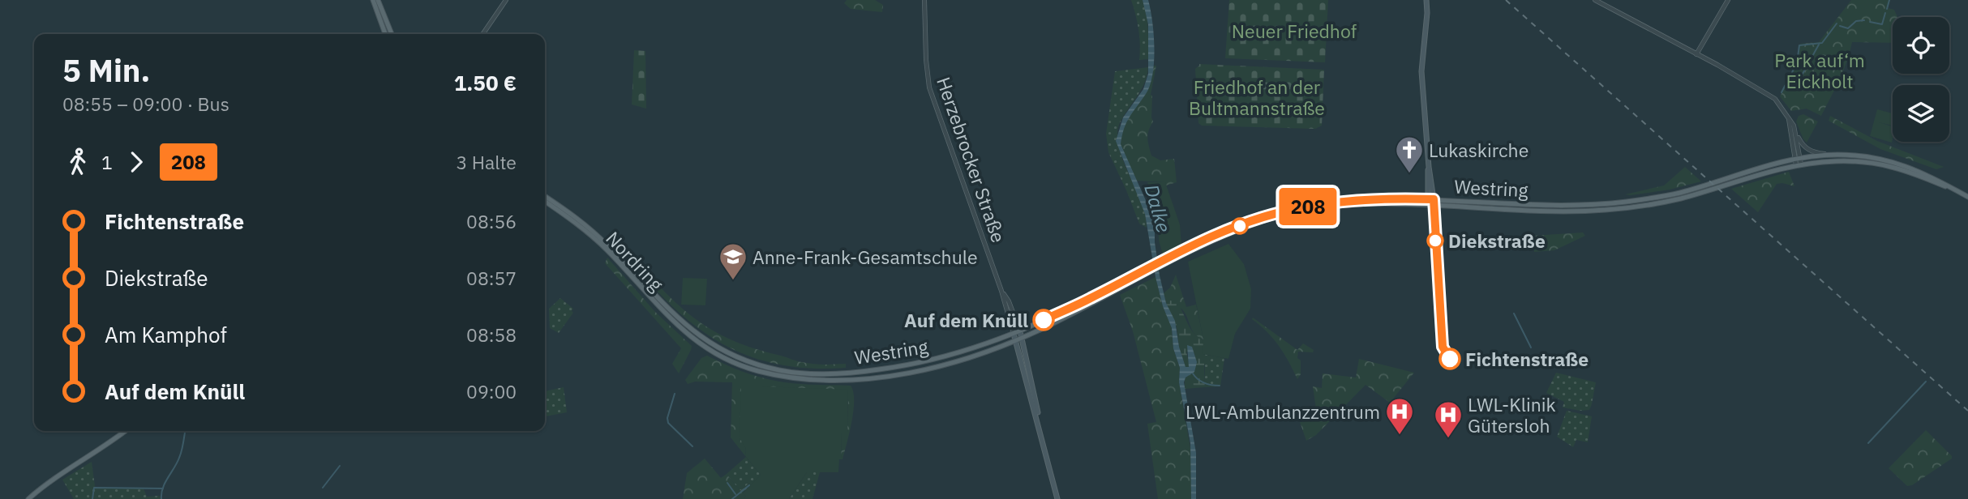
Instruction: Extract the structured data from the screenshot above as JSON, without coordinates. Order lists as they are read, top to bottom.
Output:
{
  "streets": {
    "main road": ["Herzebrocker Straße", "Westring", "Nordring"]
  },
  "crossings": [
    ["Herzebrocker Straße", "Westring"],
    ["Westring", "Nordring"]
  ],
  "water": ["Dalke"],
  "parks": ["Neuer Friedhof", "Park auf‘m Eickholt", "Friedhof an der Bultmannstraße"],
  "places": {
    "church": ["Lukaskirche"],
    "other": ["Diekstraße", "Auf dem Knüll", "Fichtenstraße"],
    "school or university": ["Anne-Frank-Gesamtschule"],
    "hospital": ["LWL-Ambulanzzentrum", "LWL-Klinik Gütersloh"]
  },
  "lines": ["bus line 208"],
  "page": {
    "on_map": "208",
    "heading": ["5 Min.", "08:55 – 09:00 · Bus", "1.50 €"],
    "legs": ["1", "208", "3 Halte"],
    "list": [
      {
        "name": "Fichtenstraße",
        "value": "08:56"
      },
      {
        "name": "Diekstraße",
        "value": "08:57"
      },
      {
        "name": "Am Kamphof",
        "value": "08:58"
      },
      {
        "name": "Auf dem Knüll",
        "value": "09:00"
      }
    ]
  }
}
